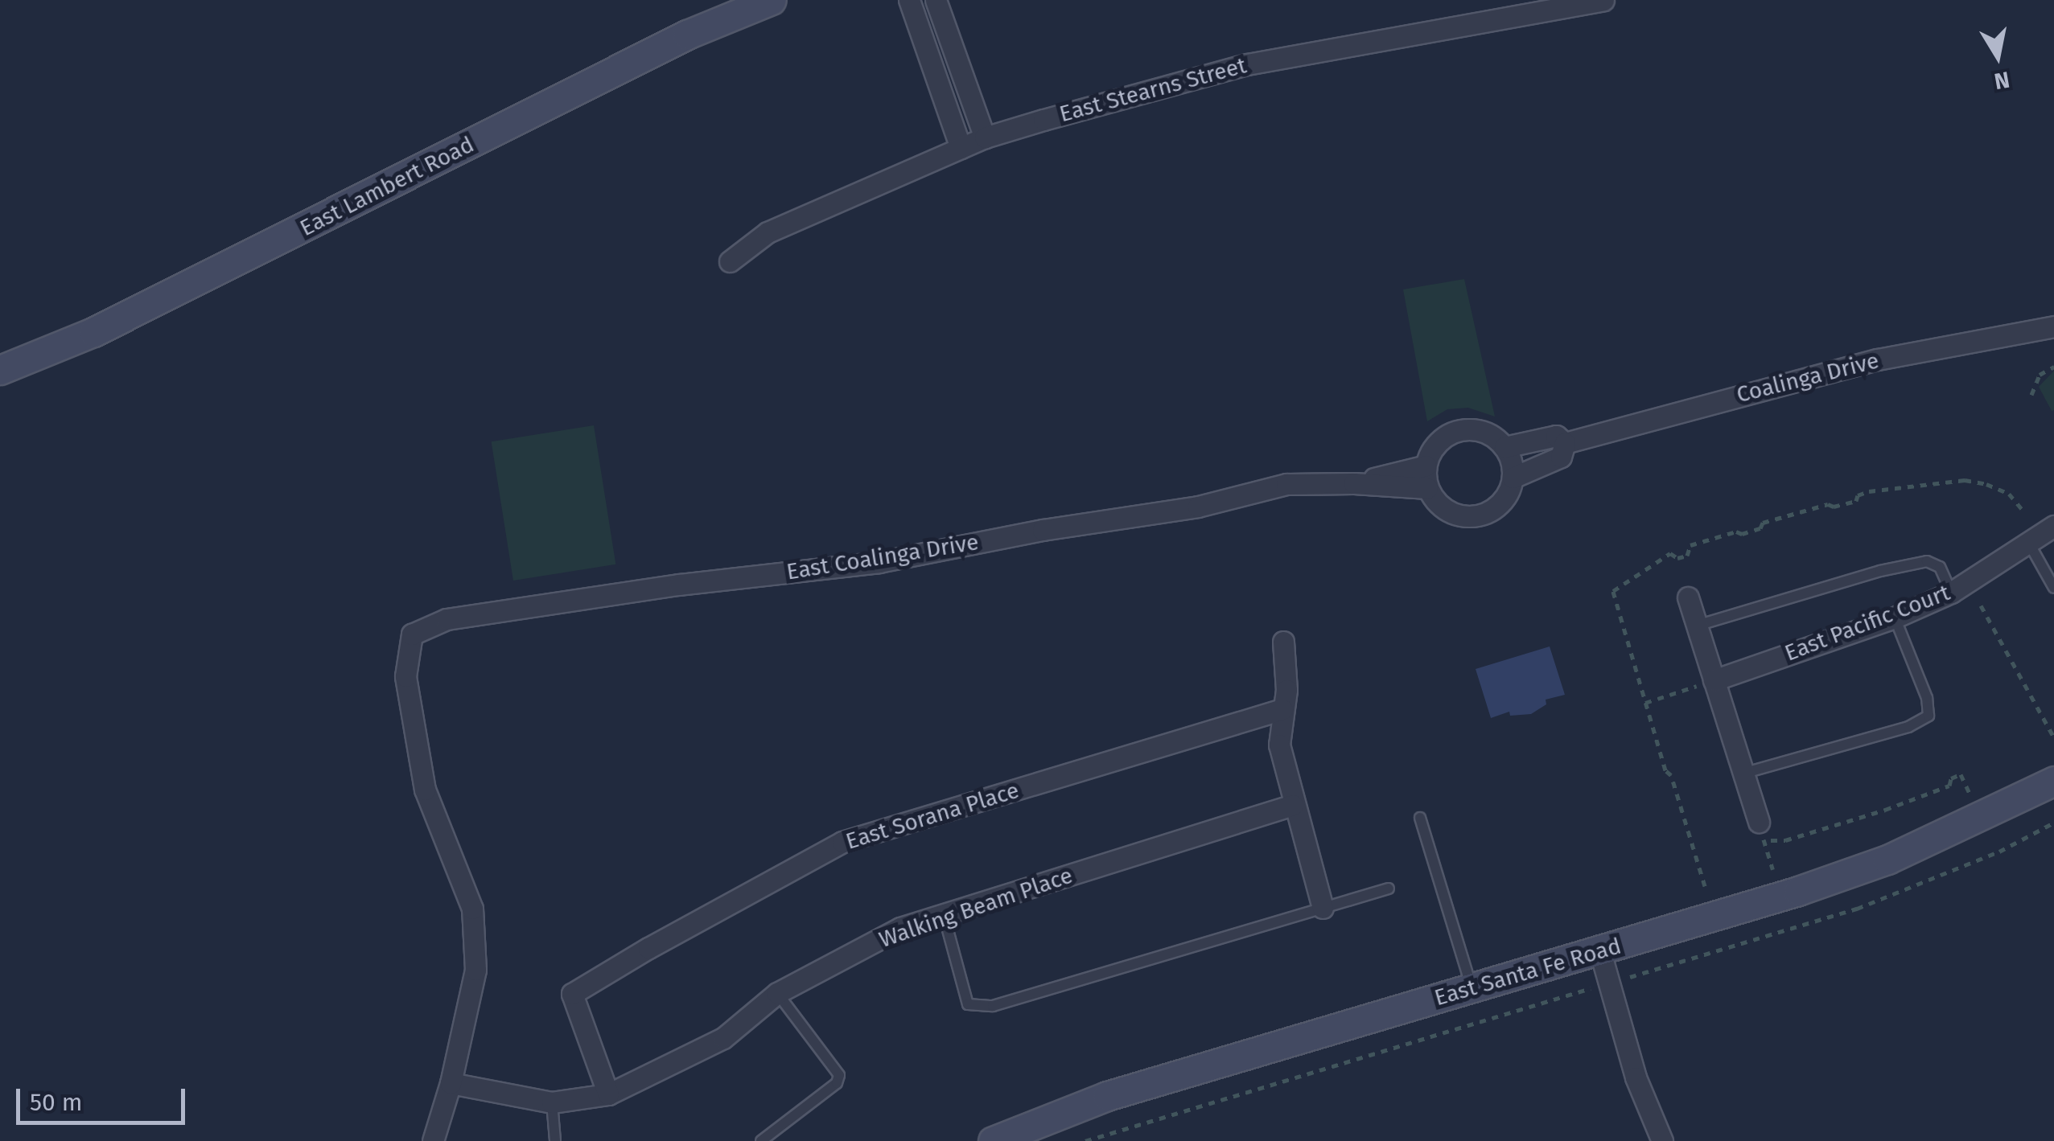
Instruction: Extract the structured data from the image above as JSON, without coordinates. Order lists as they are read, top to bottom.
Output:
{
  "streets": {
    "street": [
      "East Stearns Street",
      "East Lambert Road",
      "Coalinga Drive",
      "East Coalinga Drive",
      "East Pacific Court",
      "East Sorana Place",
      "Walking Beam Place",
      "East Santa Fe Road"
    ]
  },
  "crossings": [
    ["East Coalinga Drive", "Walking Beam Place"],
    ["East Sorana Place", "Walking Beam Place"]
  ],
  "scale_bar": "50 m",
  "north": "bottom"
}
